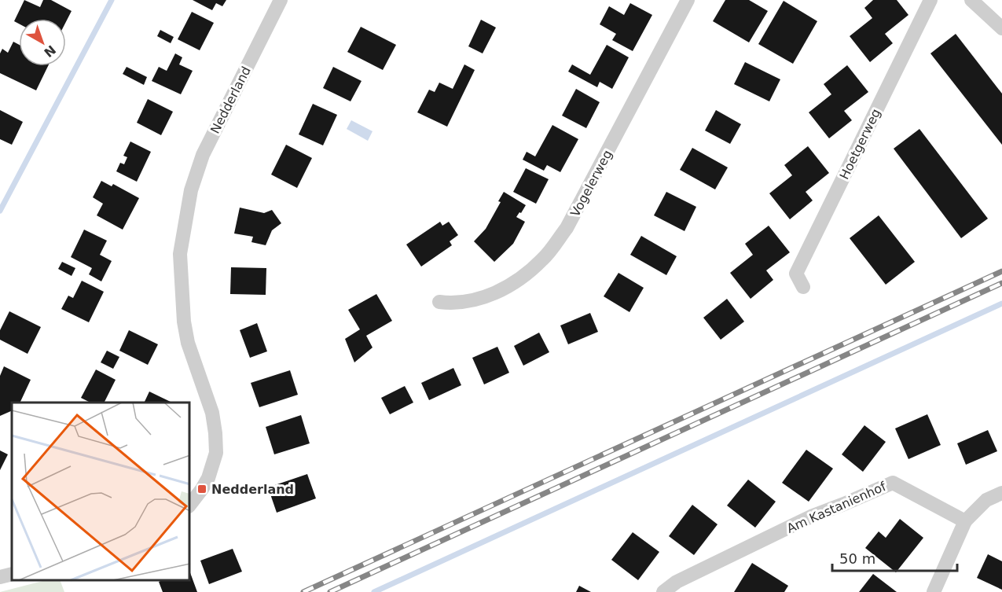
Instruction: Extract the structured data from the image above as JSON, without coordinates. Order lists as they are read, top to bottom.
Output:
{
  "streets": {
    "street": [
      "Nedderland",
      "Hoetgerweg",
      "Vogelerweg",
      "Am Kastanienhof"
    ]
  },
  "places": {
    "transit": ["Nedderland"]
  },
  "scale_bar": "50 m",
  "north": "bottom right"
}
